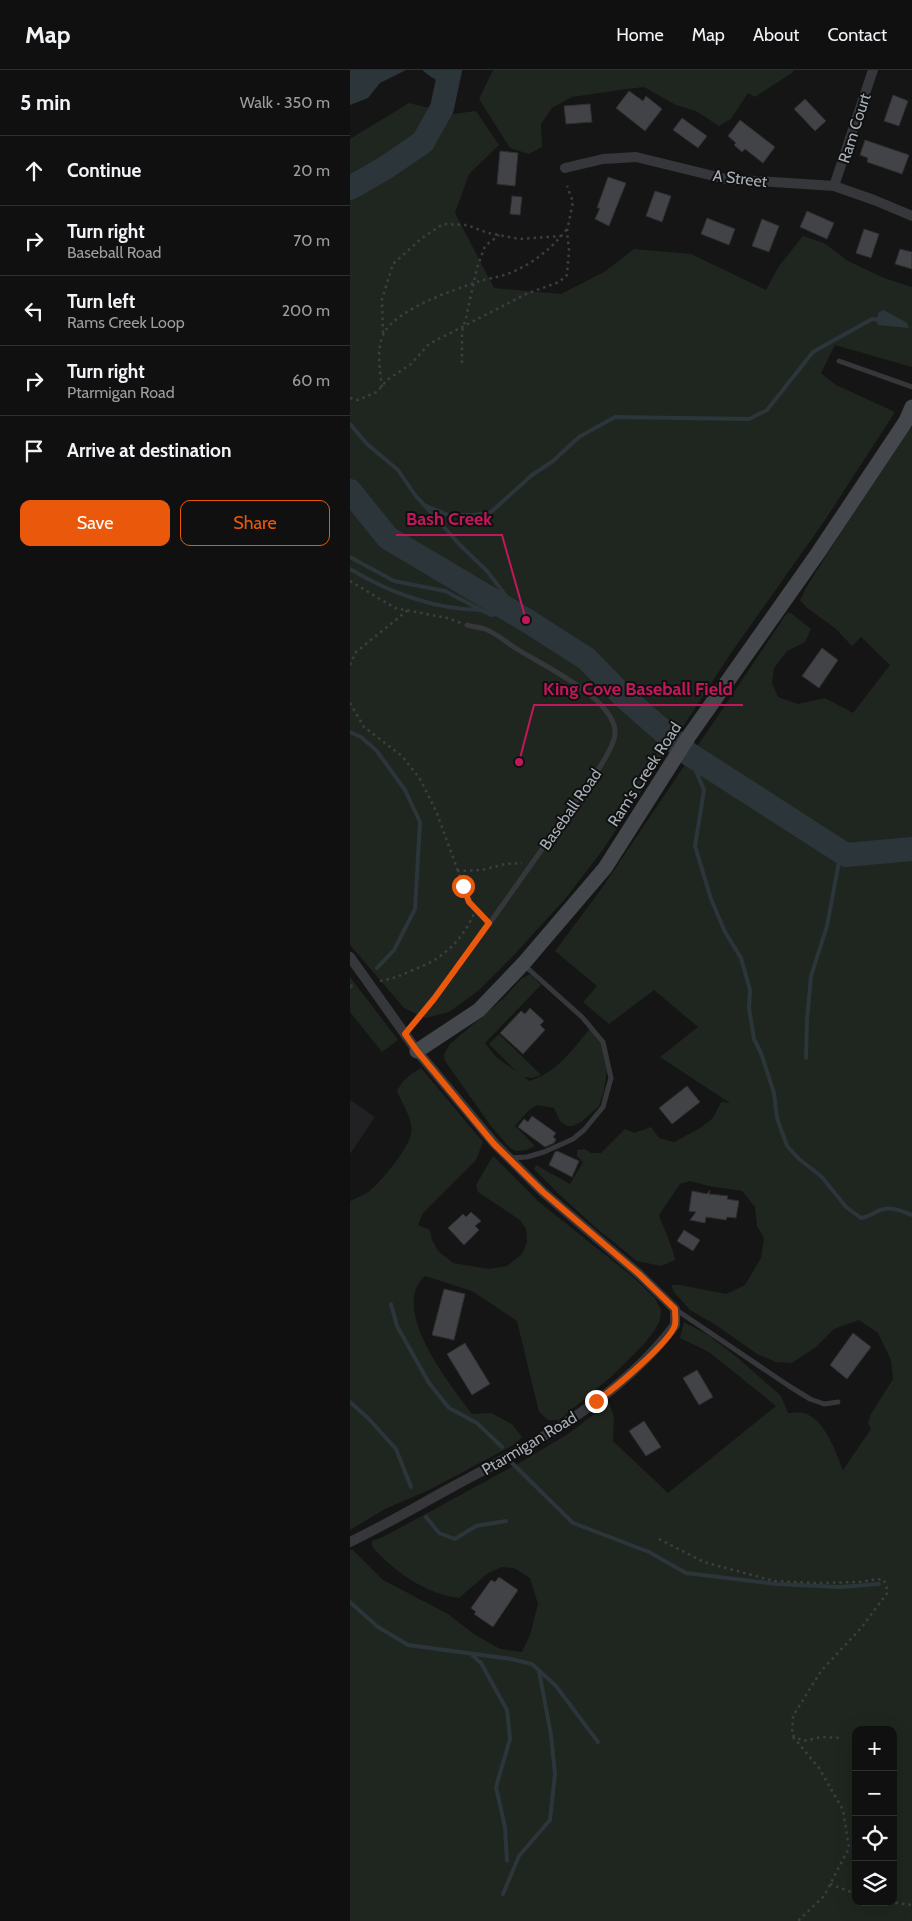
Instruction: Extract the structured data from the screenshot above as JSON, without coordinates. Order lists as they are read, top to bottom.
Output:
{
  "streets": {
    "street": [
      "Ram Court",
      "A Street",
      "Ram's Creek Road",
      "Ptarmigan Road"
    ],
    "lane": ["Baseball Road"]
  },
  "crossings": [
    ["Ram Court", "A Street"]
  ],
  "places": ["Bash Creek", "King Cove Baseball Field"],
  "page": {
    "header": "Map",
    "nav": [
      "Home",
      "Map",
      "About",
      "Contact"
    ],
    "heading": ["5 min", "Walk · 350 m"],
    "list": [
      ["Continue", "20 m"],
      ["Turn right", "Baseball Road", "70 m"],
      ["Turn left", "Rams Creek Loop", "200 m"],
      ["Turn right", "Ptarmigan Road", "60 m"],
      "Arrive at destination"
    ],
    "buttons": ["Save", "Share"],
    "map_buttons": ["+", "−"]
  }
}
